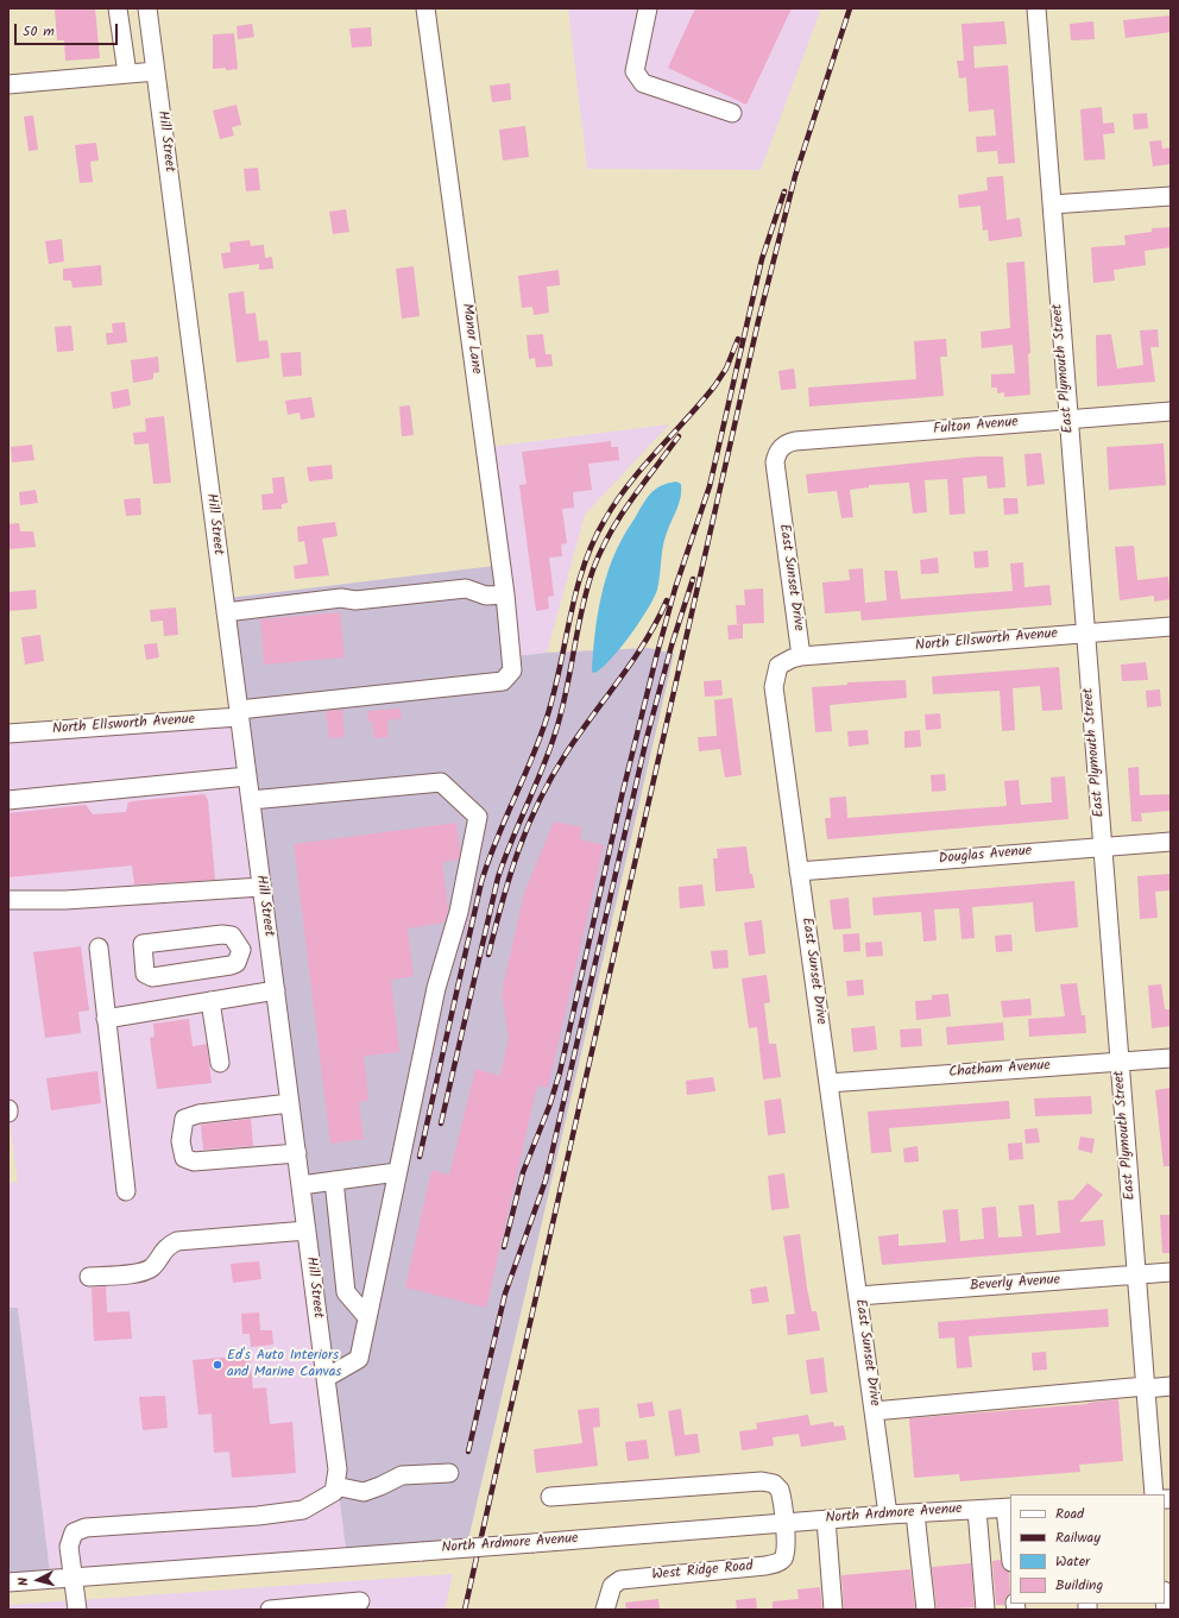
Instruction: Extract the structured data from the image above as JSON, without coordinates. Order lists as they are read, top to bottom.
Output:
{
  "streets": {
    "street": [
      "Hill Street",
      "Manor Lane",
      "East Plymouth Street",
      "Fulton Avenue",
      "East Sunset Drive",
      "North Ellsworth Avenue",
      "Douglas Avenue",
      "Chatham Avenue",
      "Beverly Avenue",
      "North Ardmore Avenue",
      "West Ridge Road"
    ]
  },
  "crossings": [
    ["Hill Street", "North Ellsworth Avenue"],
    ["Manor Lane", "North Ellsworth Avenue"],
    ["East Plymouth Street", "Fulton Avenue"],
    ["East Plymouth Street", "North Ellsworth Avenue"],
    ["East Plymouth Street", "Douglas Avenue"],
    ["East Plymouth Street", "Chatham Avenue"],
    ["East Plymouth Street", "Beverly Avenue"],
    ["Fulton Avenue", "East Sunset Drive"],
    ["East Sunset Drive", "North Ellsworth Avenue"],
    ["East Sunset Drive", "Douglas Avenue"],
    ["East Sunset Drive", "Chatham Avenue"],
    ["East Sunset Drive", "Beverly Avenue"],
    ["East Sunset Drive", "North Ardmore Avenue"],
    ["North Ardmore Avenue", "West Ridge Road"]
  ],
  "places": ["Ed's Auto Interiors and Marine Canvas"],
  "legend": [
    "Road",
    "Railway",
    "Water",
    "Building"
  ],
  "scale_bar": "50 m",
  "north": "left"
}
